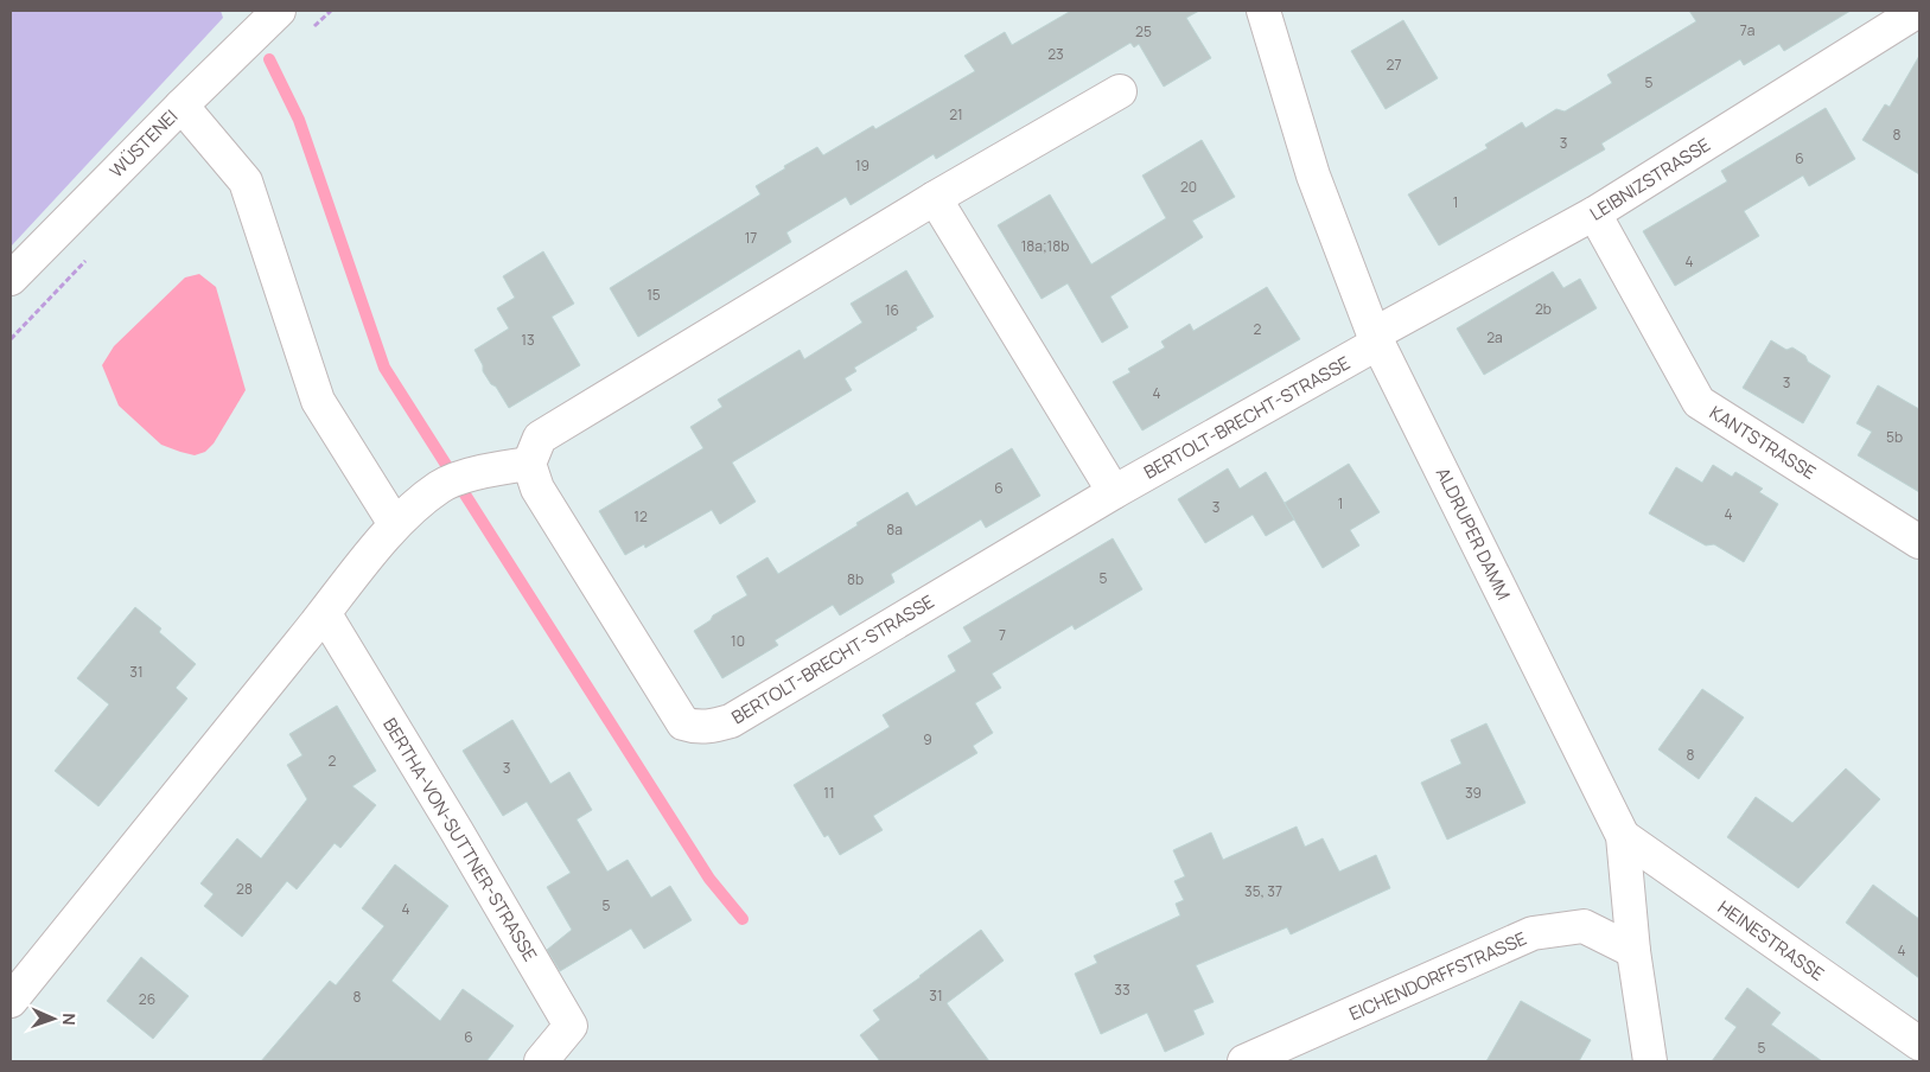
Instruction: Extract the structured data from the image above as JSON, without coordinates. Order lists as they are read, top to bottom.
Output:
{
  "streets": {
    "street": [
      "WÜSTENEI",
      "LEIBNIZSTRASSE",
      "BERTOLT-BRECHT-STRASSE",
      "KANTSTRASSE",
      "ALDRUPER DAMM",
      "BERTHA-VON-SUTTNER-STRASSE",
      "HEINESTRASSE",
      "EICHENDORFFSTRASSE"
    ]
  },
  "crossings": [
    ["LEIBNIZSTRASSE", "BERTOLT-BRECHT-STRASSE"],
    ["LEIBNIZSTRASSE", "KANTSTRASSE"],
    ["LEIBNIZSTRASSE", "ALDRUPER DAMM"],
    ["BERTOLT-BRECHT-STRASSE", "ALDRUPER DAMM"],
    ["ALDRUPER DAMM", "HEINESTRASSE"],
    ["ALDRUPER DAMM", "EICHENDORFFSTRASSE"]
  ],
  "house_numbers": [
    "7a",
    "25",
    "23",
    "27",
    "5",
    "21",
    "8",
    "3",
    "6",
    "19",
    "20",
    "1",
    "17",
    "18a;18b",
    "4",
    "15",
    "2b",
    "16",
    "2",
    "2a",
    "13",
    "3",
    "4",
    "5b",
    "6",
    "1",
    "3",
    "4",
    "12",
    "8a",
    "5",
    "8b",
    "7",
    "10",
    "31",
    "9",
    "8",
    "2",
    "3",
    "11",
    "39",
    "28",
    "35, 37",
    "5",
    "4",
    "4",
    "33",
    "31",
    "8",
    "26",
    "6",
    "5"
  ],
  "north": "right"
}
